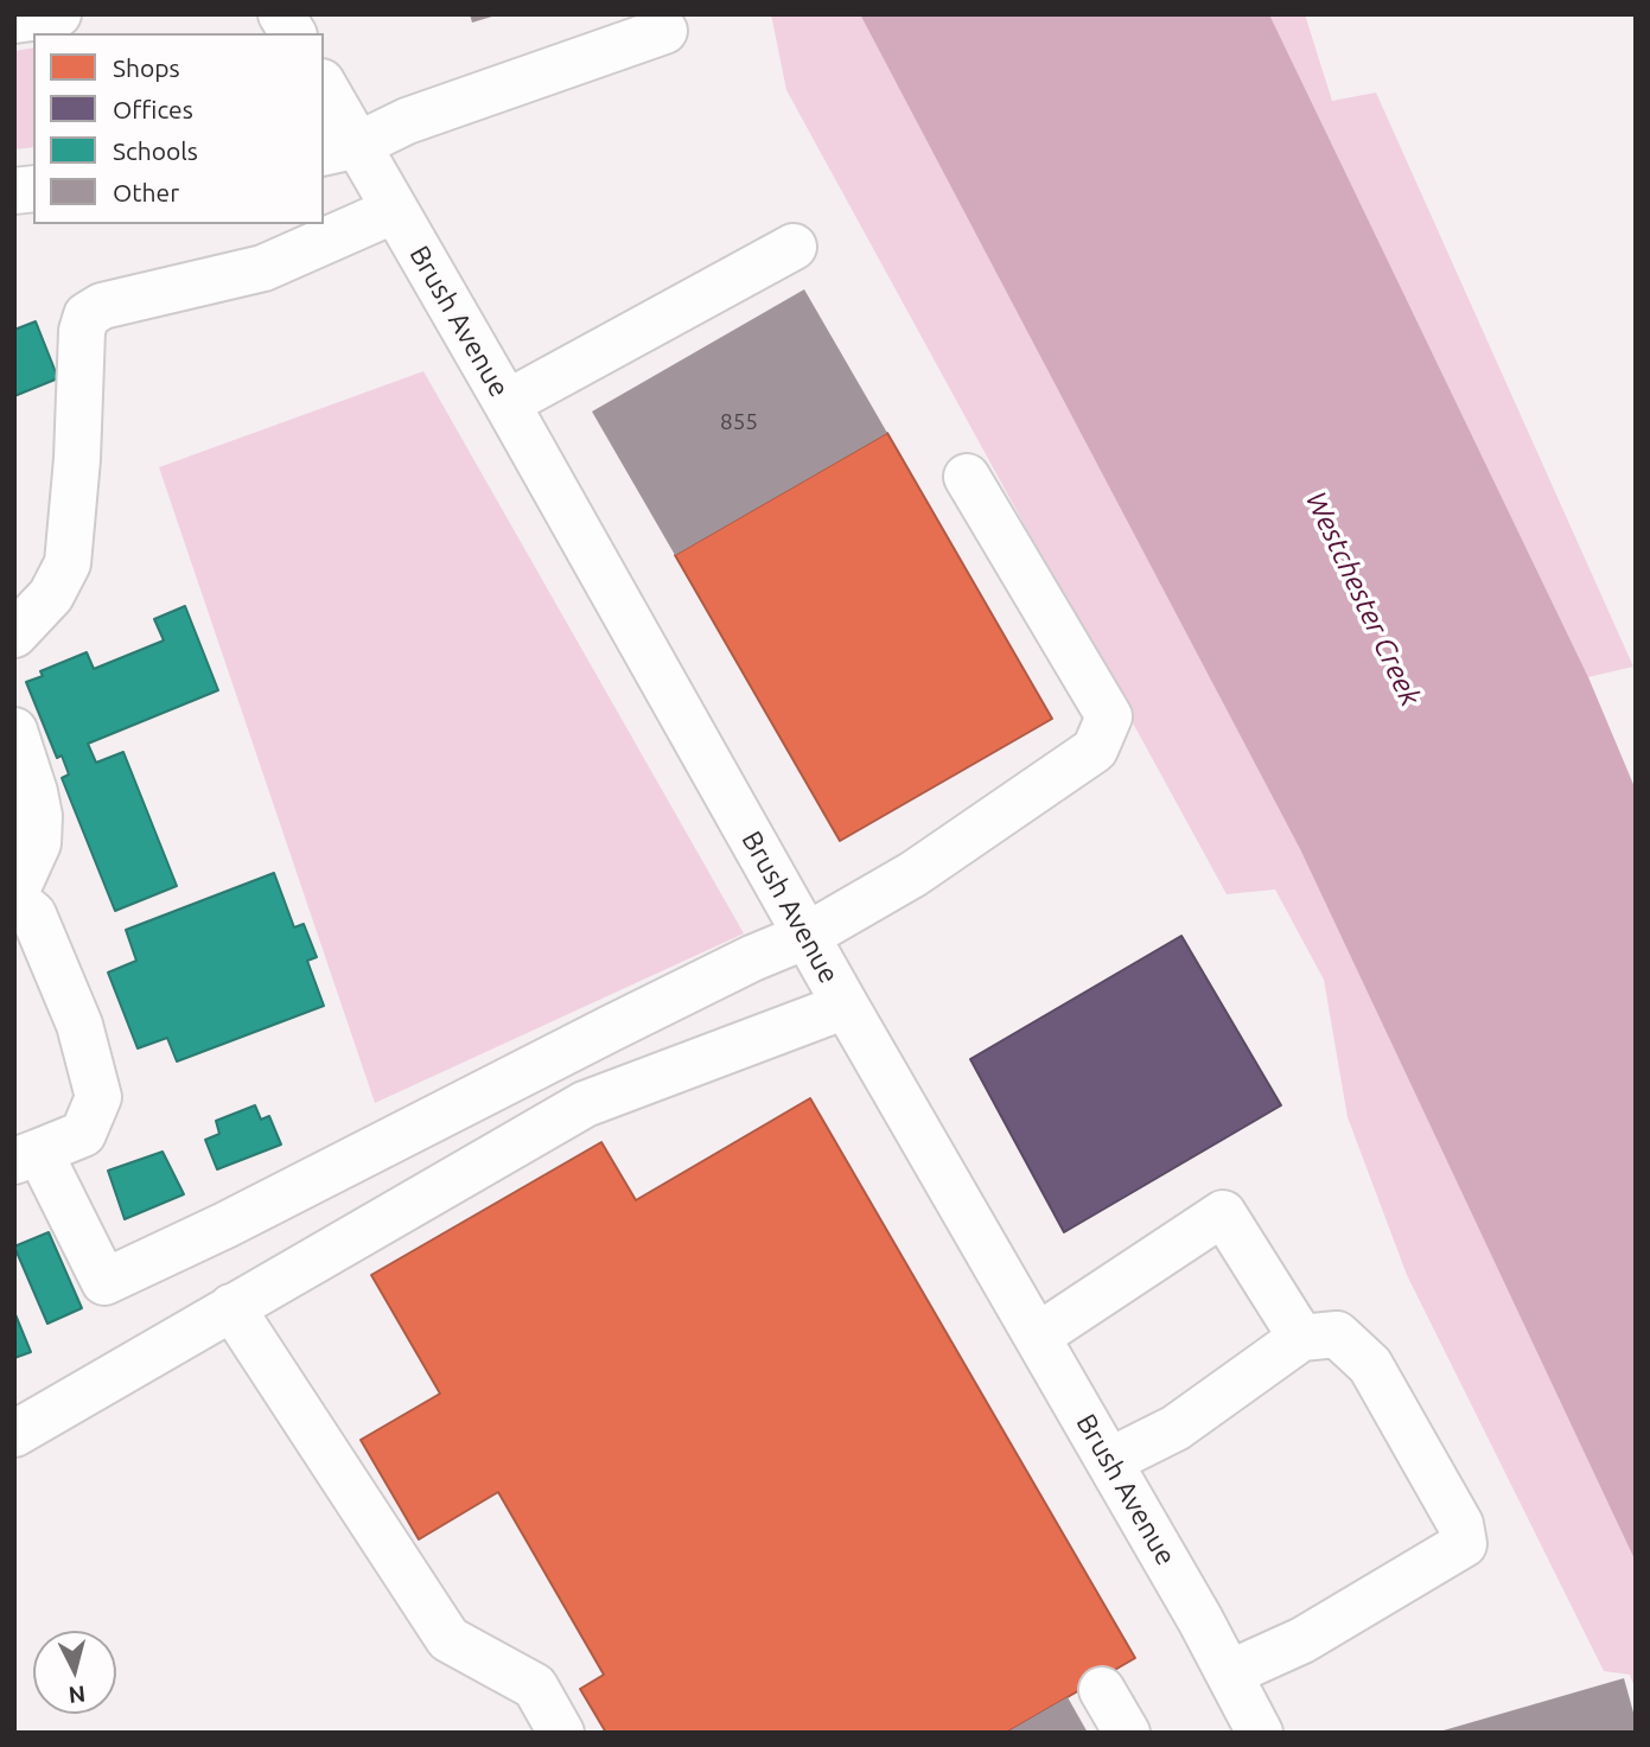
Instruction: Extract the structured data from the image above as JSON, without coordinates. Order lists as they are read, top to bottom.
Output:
{
  "streets": {
    "street": ["Brush Avenue"]
  },
  "water": ["Westchester Creek"],
  "house_numbers": ["855"],
  "legend": [
    "Shops",
    "Offices",
    "Schools",
    "Other"
  ],
  "north": "bottom"
}
